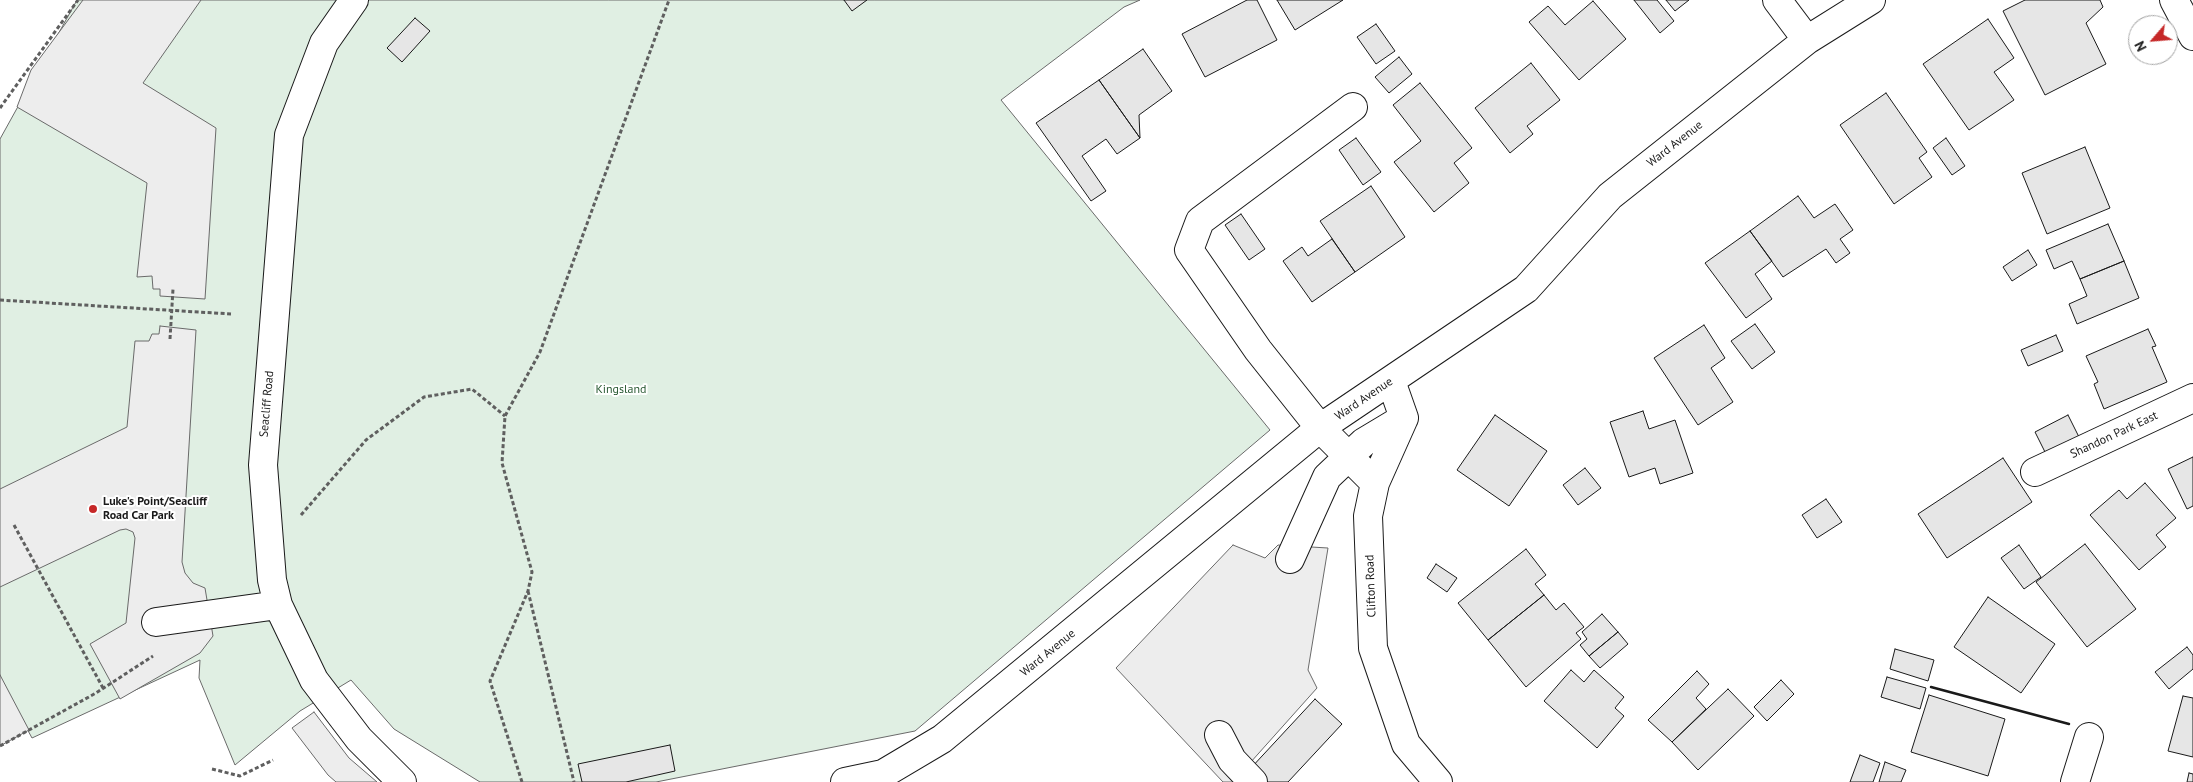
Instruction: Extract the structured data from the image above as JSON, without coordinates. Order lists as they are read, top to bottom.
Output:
{
  "streets": {
    "street": [
      "Ward Avenue",
      "Seacliff Road",
      "Shandon Park East",
      "Clifton Road"
    ]
  },
  "parks": ["Kingsland"],
  "places": ["Luke's Point/Seacliff Road Car Park"],
  "north": "bottom left"
}
